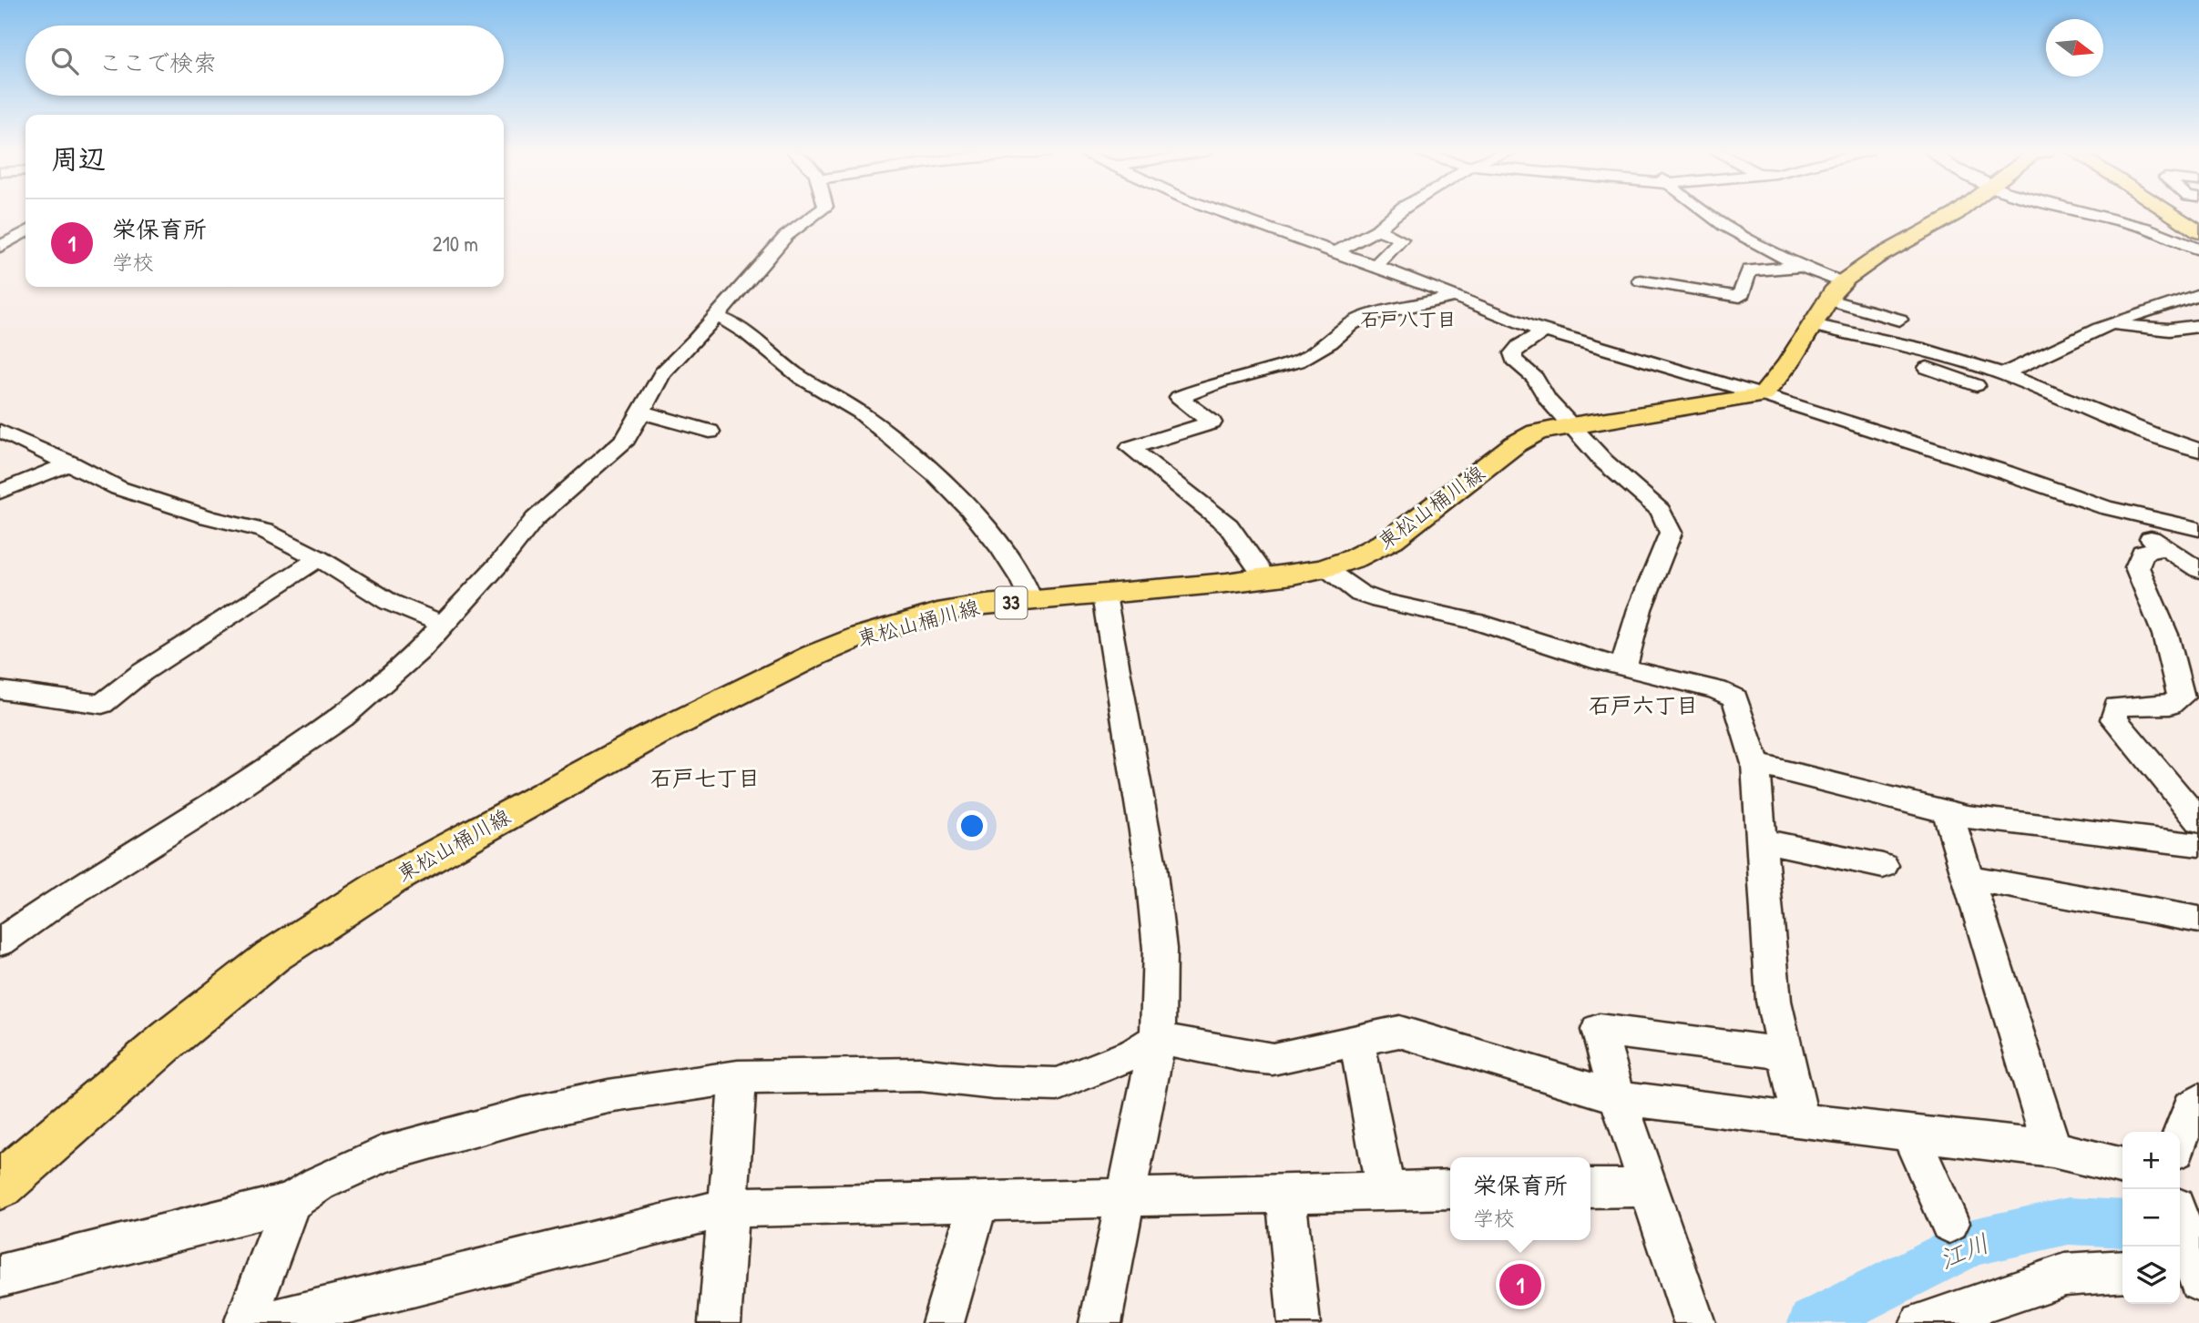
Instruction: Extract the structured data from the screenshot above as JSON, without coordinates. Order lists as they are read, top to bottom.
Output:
{
  "streets": {
    "main road": ["東松山桶川線", "33"]
  },
  "districts": ["石戸八丁目", "石戸六丁目", "石戸七丁目"],
  "water": ["江川"],
  "north": "right",
  "page": {
    "search": "ここで検索",
    "heading": "周辺",
    "list": [
      {
        "mark": "1",
        "name": "栄保育所",
        "note": "学校",
        "value": "210 m"
      }
    ],
    "map_buttons": ["+", "−"],
    "popup": ["栄保育所", "学校"],
    "pins": "1"
  }
}
